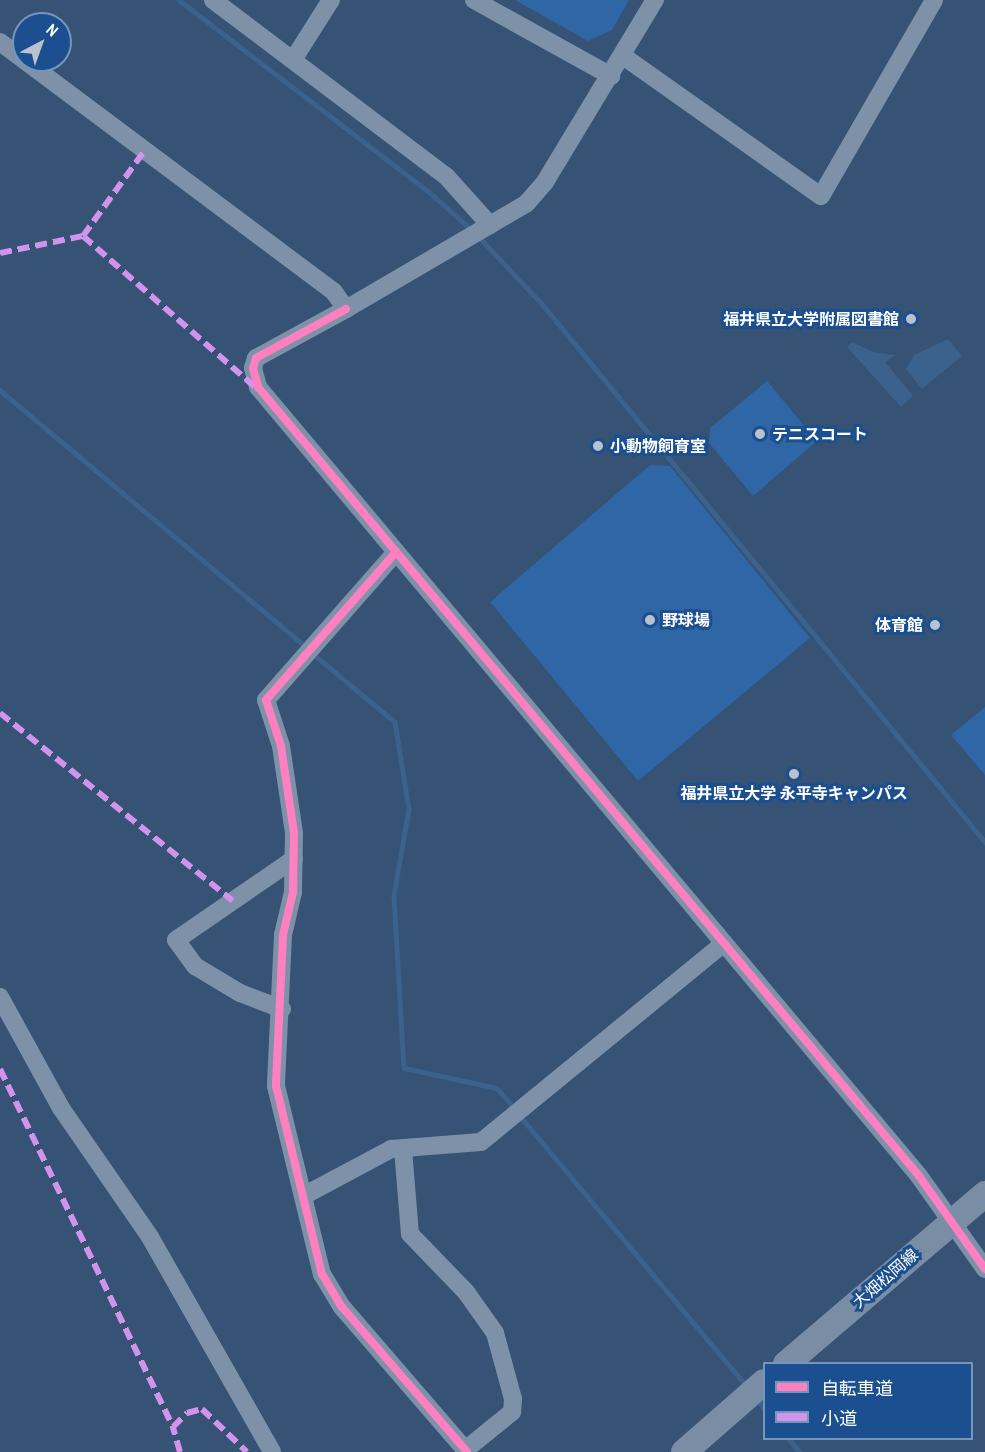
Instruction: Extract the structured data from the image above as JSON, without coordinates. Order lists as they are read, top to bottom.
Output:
{
  "streets": {
    "main road": ["大畑松岡線"]
  },
  "places": [
    "福井県立大学附属図書館",
    "テニスコート",
    "小動物飼育室",
    "野球場",
    "体育館",
    "福井県立大学 永平寺キャンパス"
  ],
  "legend": ["自転車道", "小道"],
  "north": "top right"
}
